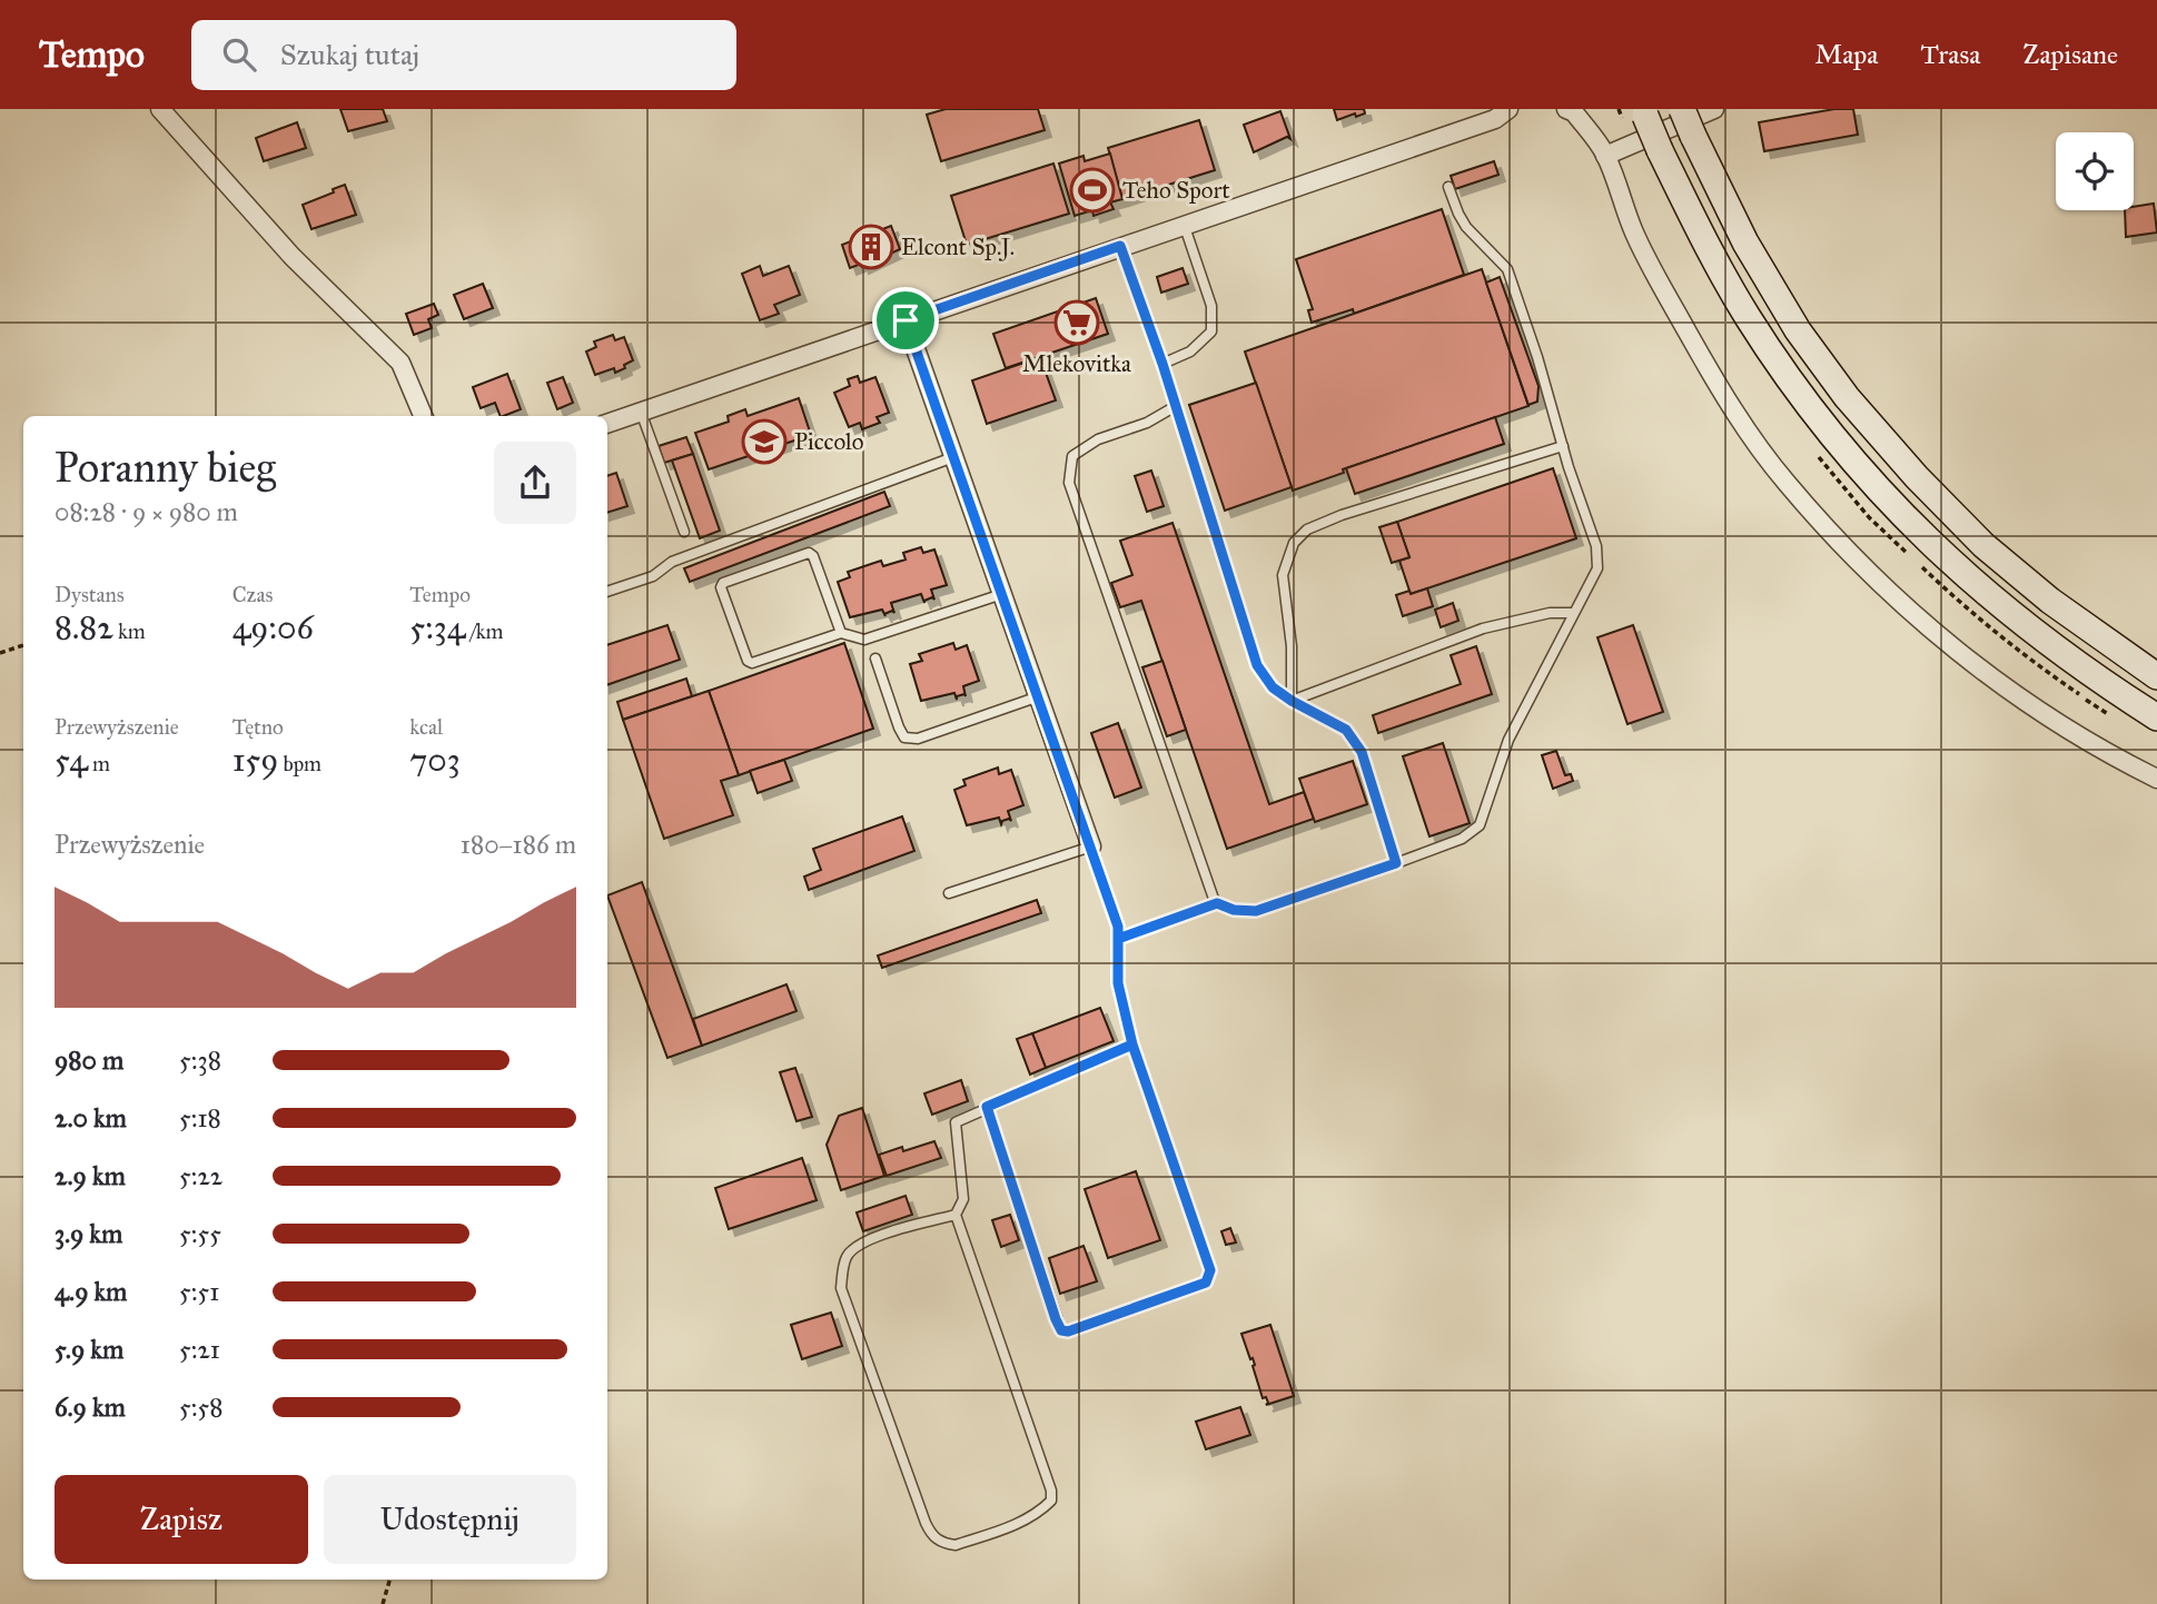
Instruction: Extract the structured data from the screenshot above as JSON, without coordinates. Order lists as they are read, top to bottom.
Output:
{
  "places": {
    "sports": ["Teho Sport"],
    "building": ["Elcont Sp.J."],
    "supermarket": ["Mlekovitka"],
    "school or university": ["Piccolo"]
  },
  "page": {
    "header": "Tempo",
    "search": "Szukaj tutaj",
    "nav": ["Mapa", "Trasa", "Zapisane"],
    "heading": ["Poranny bieg", "08:28 · 9 × 980 m"],
    "stats": [
      ["Dystans", "8.82 km"],
      ["Czas", "49:06"],
      ["Tempo", "5:34 /km"],
      ["Przewyższenie", "54 m"],
      ["Tętno", "159 bpm"],
      ["kcal", "703"]
    ],
    "chart": ["Przewyższenie", "180–186 m"],
    "list": [
      {
        "name": "980 m",
        "note": "5:38"
      },
      {
        "name": "2.0 km",
        "note": "5:18"
      },
      {
        "name": "2.9 km",
        "note": "5:22"
      },
      {
        "name": "3.9 km",
        "note": "5:55"
      },
      {
        "name": "4.9 km",
        "note": "5:51"
      },
      {
        "name": "5.9 km",
        "note": "5:21"
      },
      {
        "name": "6.9 km",
        "note": "5:58"
      }
    ],
    "buttons": ["Zapisz", "Udostępnij"]
  }
}
